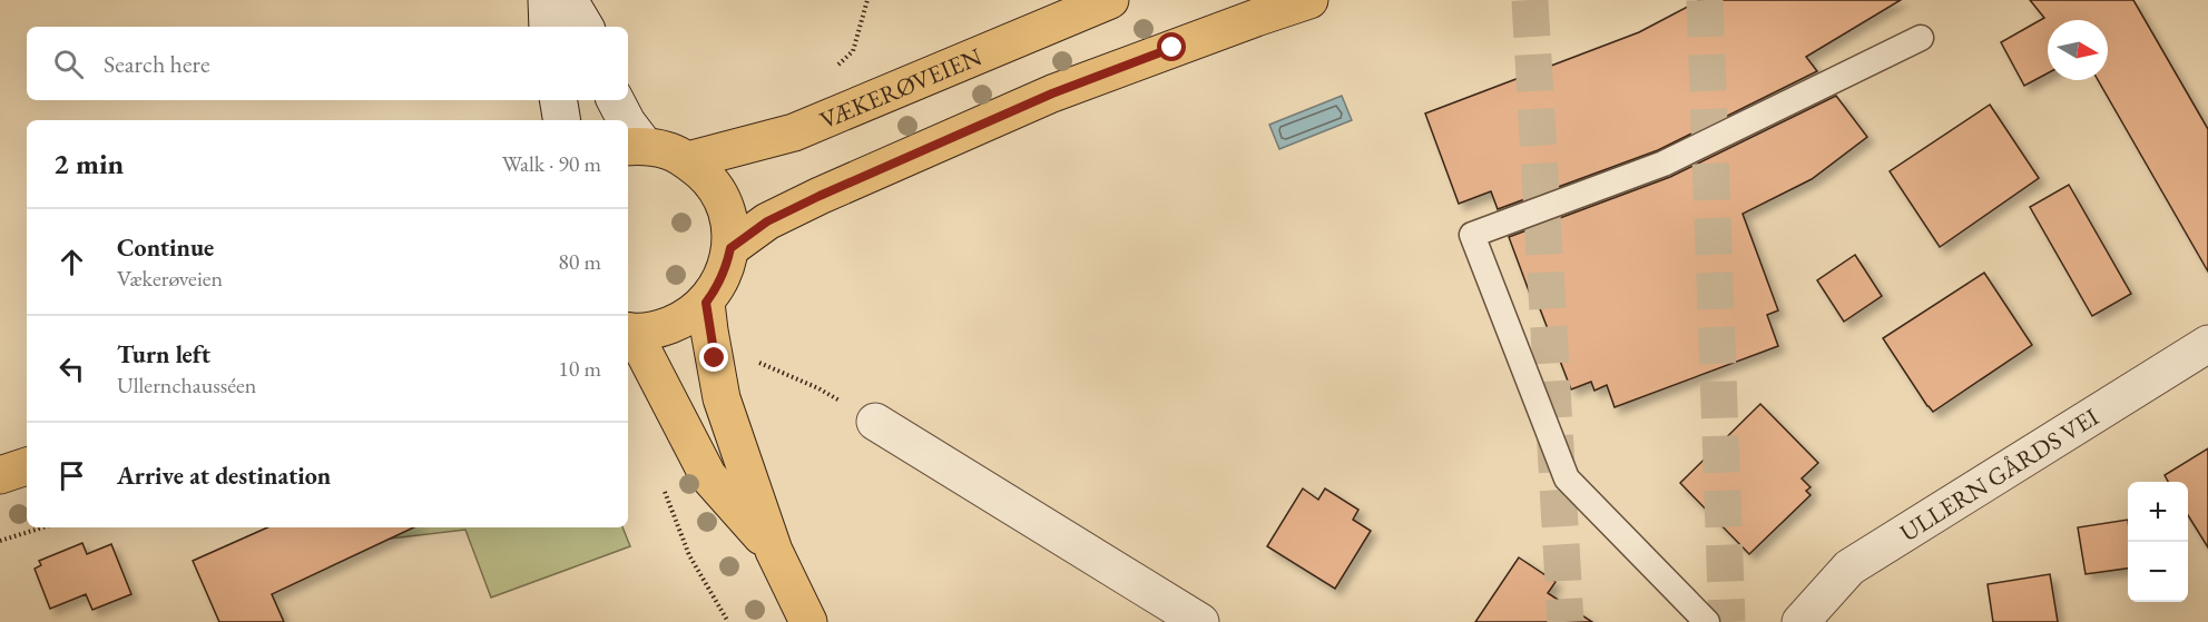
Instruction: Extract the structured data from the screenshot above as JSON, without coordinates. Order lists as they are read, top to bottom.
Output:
{
  "streets": {
    "main road": ["VÆKERØVEIEN"],
    "street": ["ULLERN GÅRDS VEI"]
  },
  "north": "right",
  "page": {
    "search": "Search here",
    "heading": ["2 min", "Walk · 90 m"],
    "list": [
      ["Continue", "Vækerøveien", "80 m"],
      ["Turn left", "Ullernchausséen", "10 m"],
      "Arrive at destination"
    ],
    "map_buttons": ["+", "−"]
  }
}
